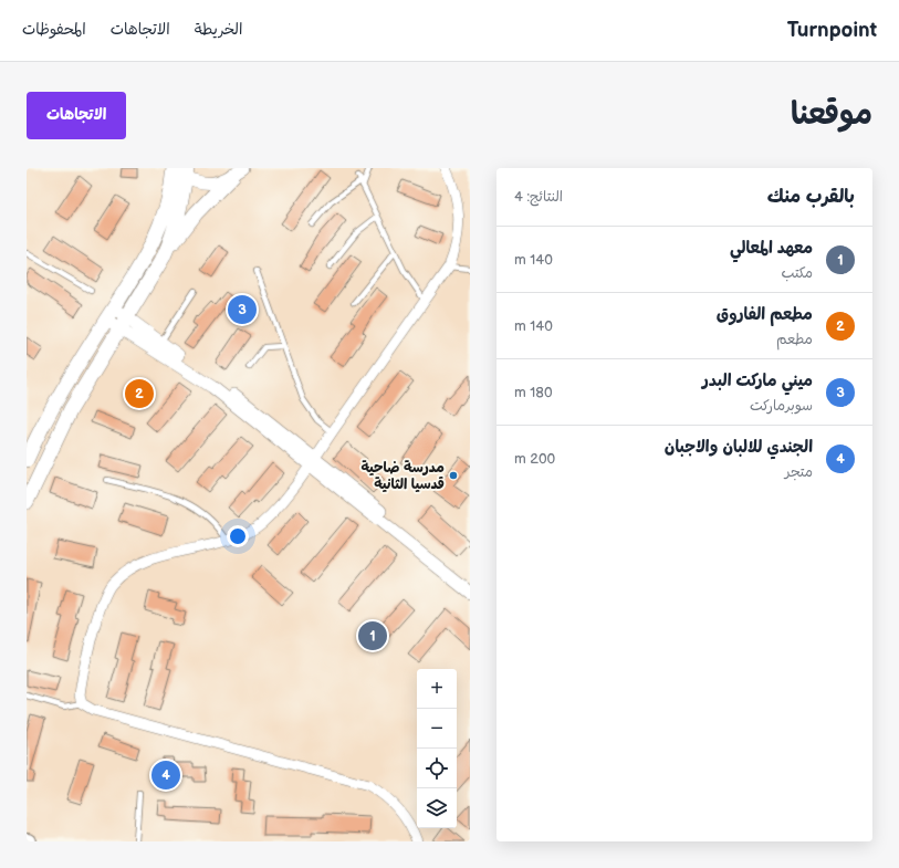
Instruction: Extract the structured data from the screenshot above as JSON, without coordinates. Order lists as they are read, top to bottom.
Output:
{
  "places": ["مدرسة ضاحية قدسيا الثانية"],
  "page": {
    "header": "Turnpoint",
    "nav": ["الخريطة", "الاتجاهات", "المحفوظات"],
    "title": "موقعنا",
    "buttons": "الاتجاهات",
    "heading": ["بالقرب منك", "النتائج: 4"],
    "list": [
      {
        "mark": "1",
        "name": "معهد المعالي",
        "note": "مكتب",
        "value": "140 m"
      },
      {
        "mark": "2",
        "name": "مطعم الفاروق",
        "note": "مطعم",
        "value": "140 m"
      },
      {
        "mark": "3",
        "name": "ميني ماركت البدر",
        "note": "سوبرماركت",
        "value": "180 m"
      },
      {
        "mark": "4",
        "name": "الجندي للالبان والاجبان",
        "note": "متجر",
        "value": "200 m"
      }
    ],
    "pins": [
      "3",
      "2",
      "1",
      "4"
    ],
    "map_buttons": ["+", "−"]
  }
}
